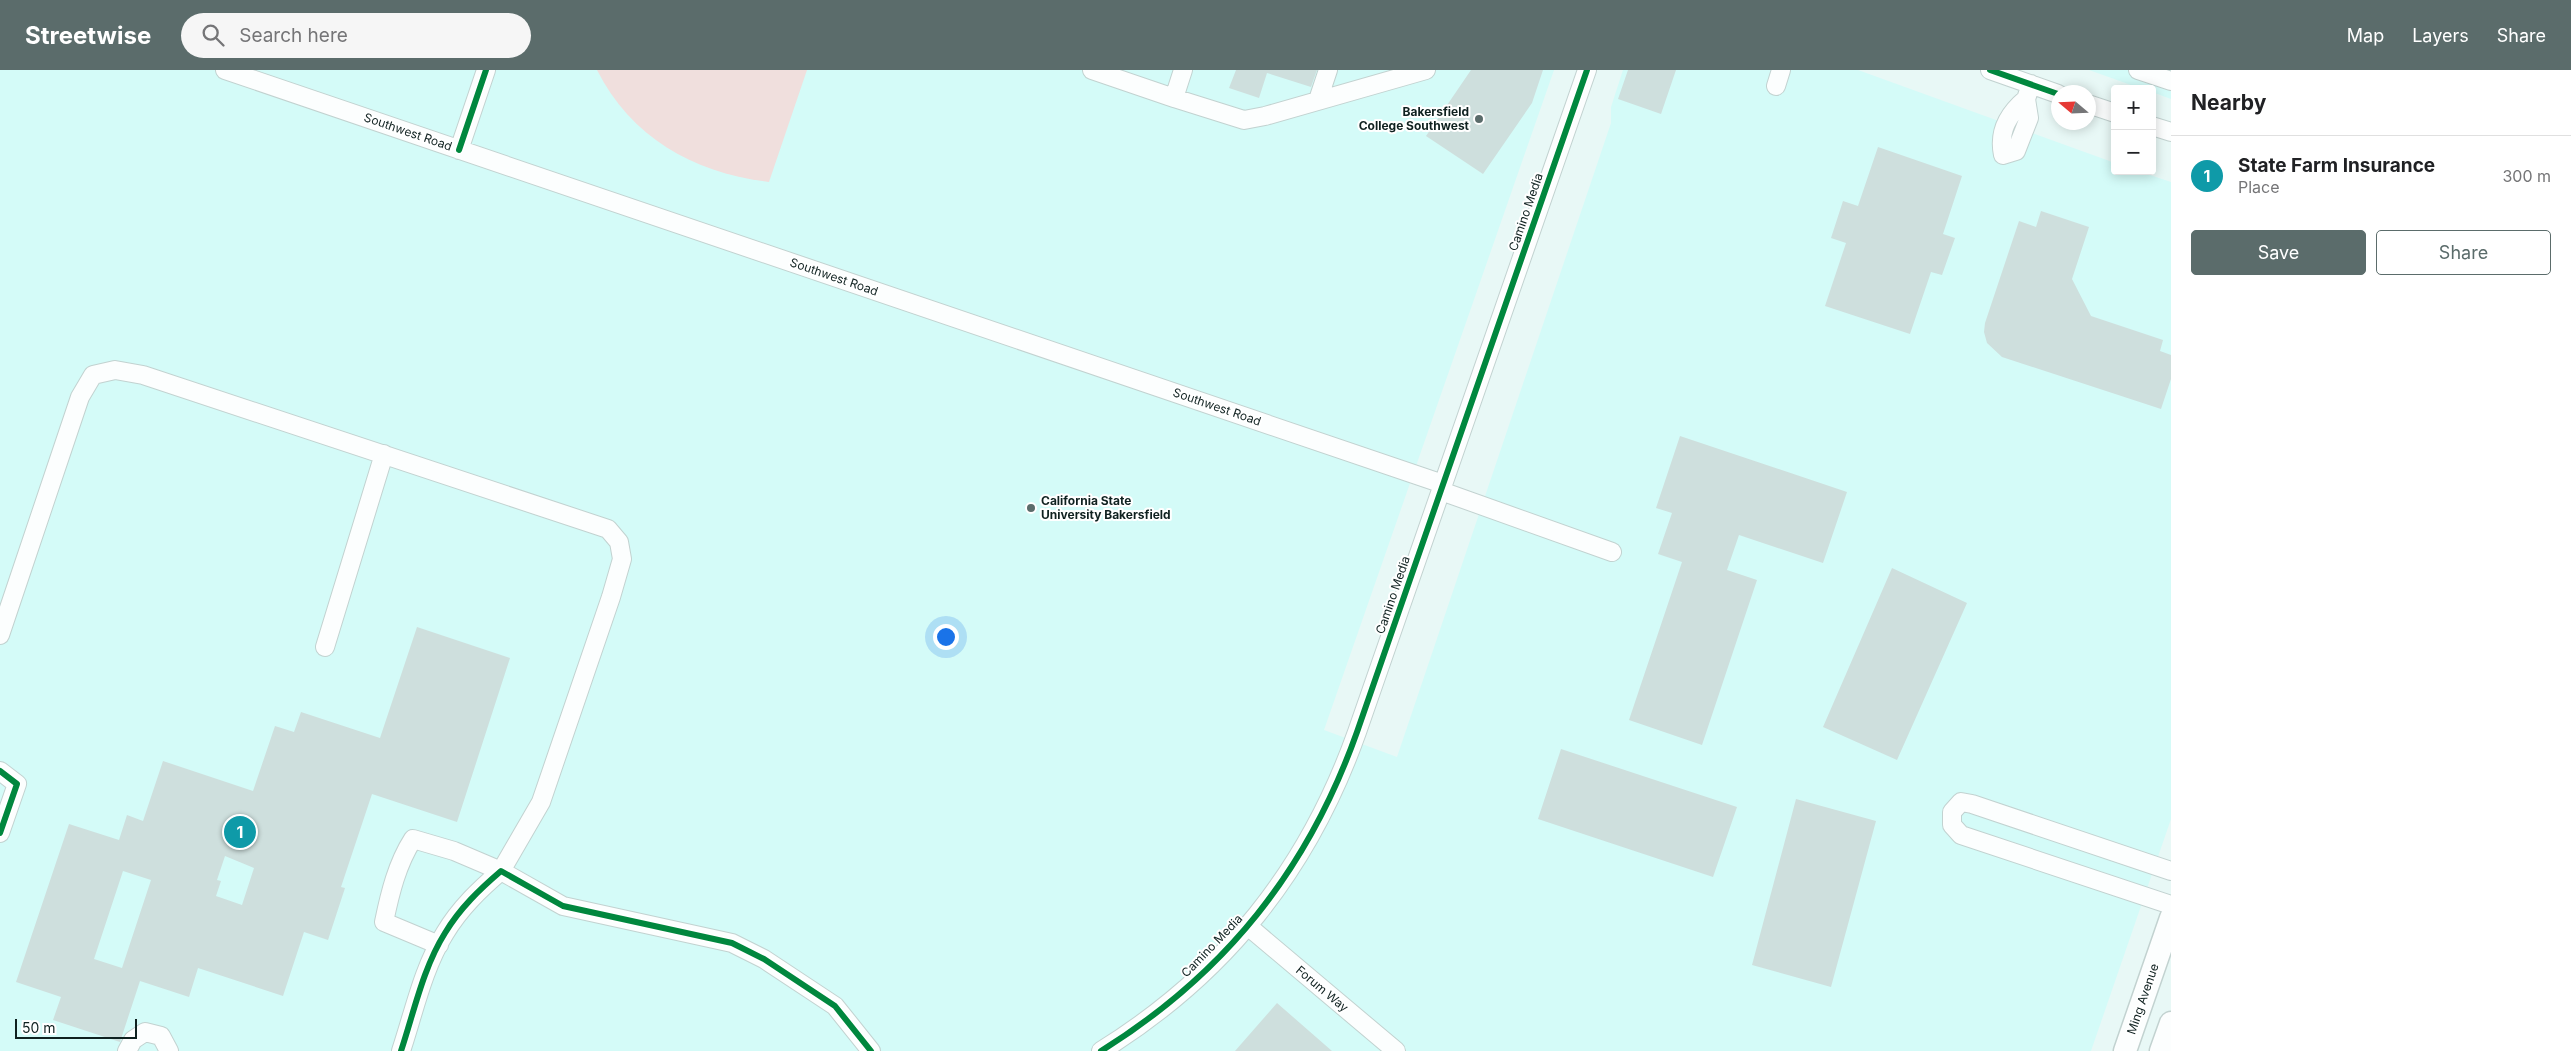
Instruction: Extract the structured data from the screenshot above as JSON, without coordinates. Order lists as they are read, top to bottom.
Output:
{
  "streets": {
    "main road": ["Ming Avenue"],
    "street": ["Southwest Road", "Camino Media", "Forum Way"]
  },
  "crossings": [
    ["Southwest Road", "Camino Media"],
    ["Camino Media", "Forum Way"]
  ],
  "places": ["Bakersfield College Southwest", "California State University Bakersfield"],
  "scale_bar": "50 m",
  "north": "left",
  "page": {
    "header": "Streetwise",
    "search": "Search here",
    "nav": ["Map", "Layers", "Share"],
    "heading": "Nearby",
    "map_buttons": ["+", "−"],
    "list": [
      {
        "mark": "1",
        "name": "State Farm Insurance",
        "note": "Place",
        "value": "300 m"
      }
    ],
    "buttons": ["Save", "Share"],
    "pins": "1",
    "scale": "50 m"
  }
}
